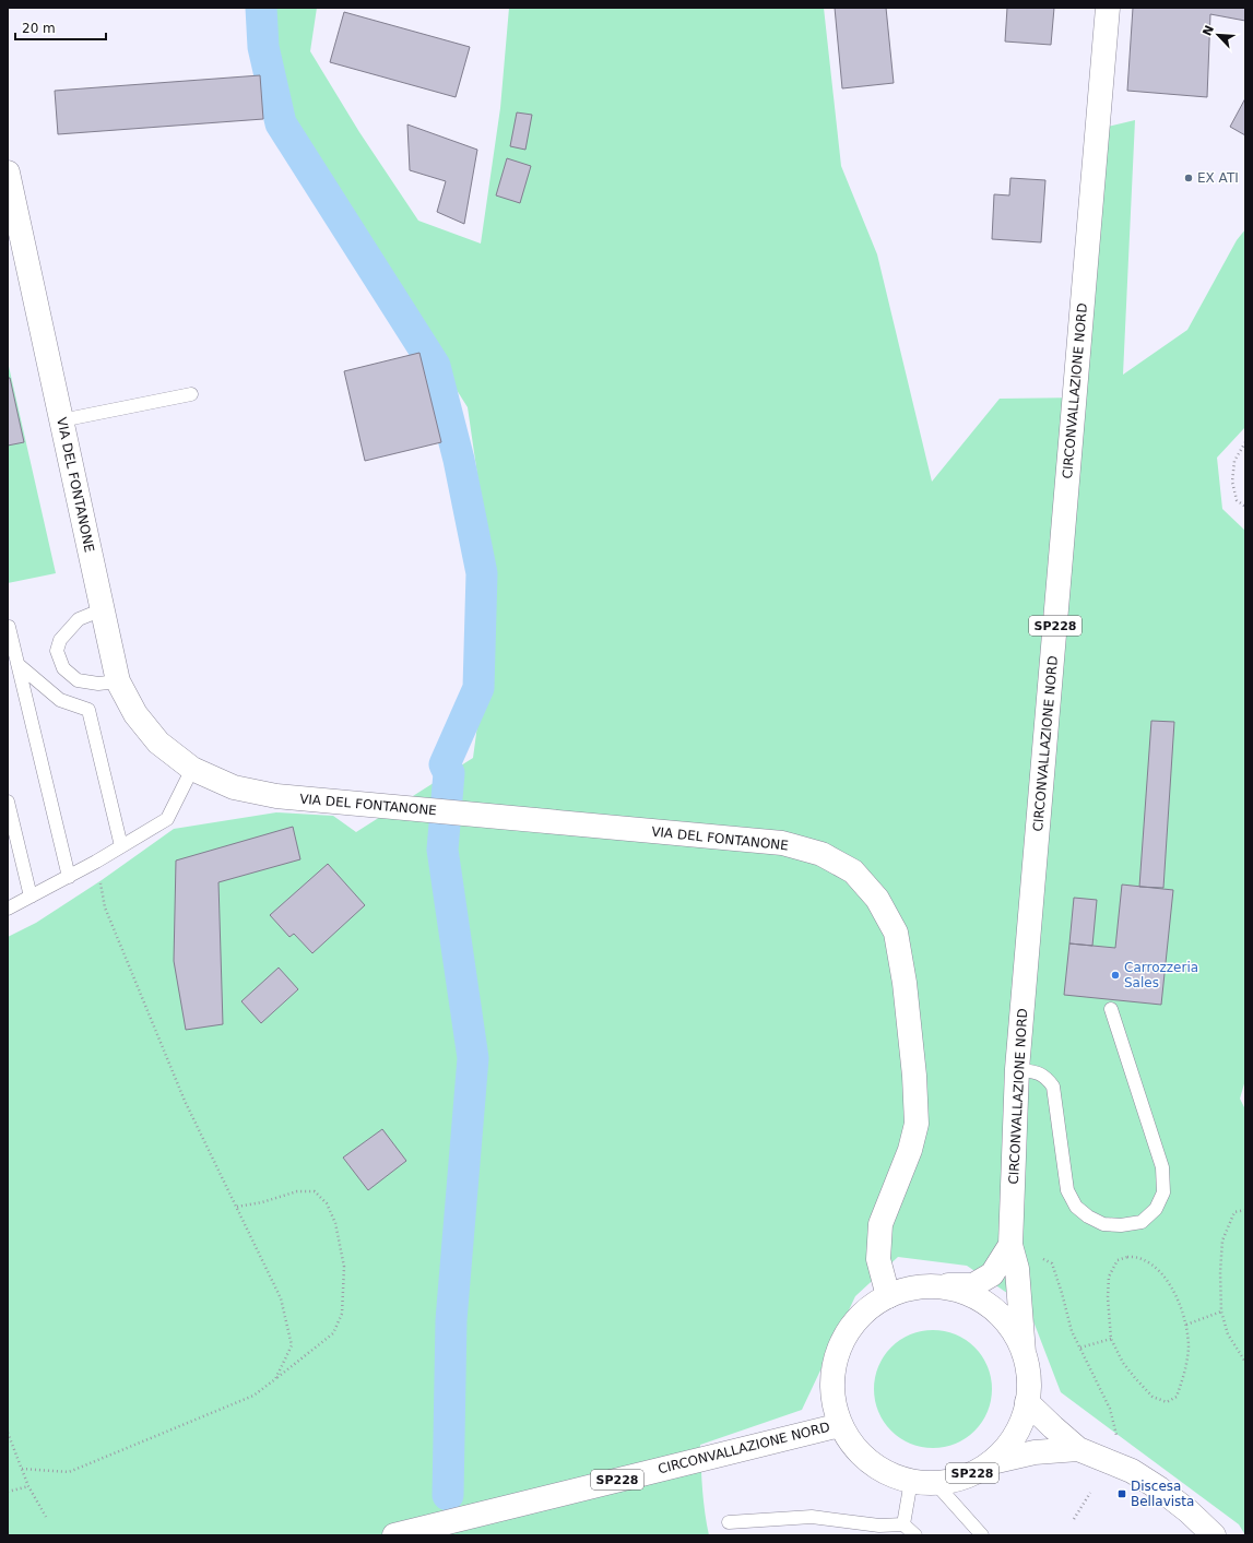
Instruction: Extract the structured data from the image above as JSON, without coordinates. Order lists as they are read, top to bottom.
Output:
{
  "streets": {
    "main road": ["CIRCONVALLAZIONE NORD", "VIA DEL FONTANONE", "SP228"]
  },
  "crossings": [
    ["CIRCONVALLAZIONE NORD", "SP228"],
    ["VIA DEL FONTANONE", "SP228"]
  ],
  "places": {
    "other": ["EX ATI", "Carrozzeria Sales"],
    "transit": ["Discesa Bellavista"]
  },
  "scale_bar": "20 m",
  "north": "top left"
}
